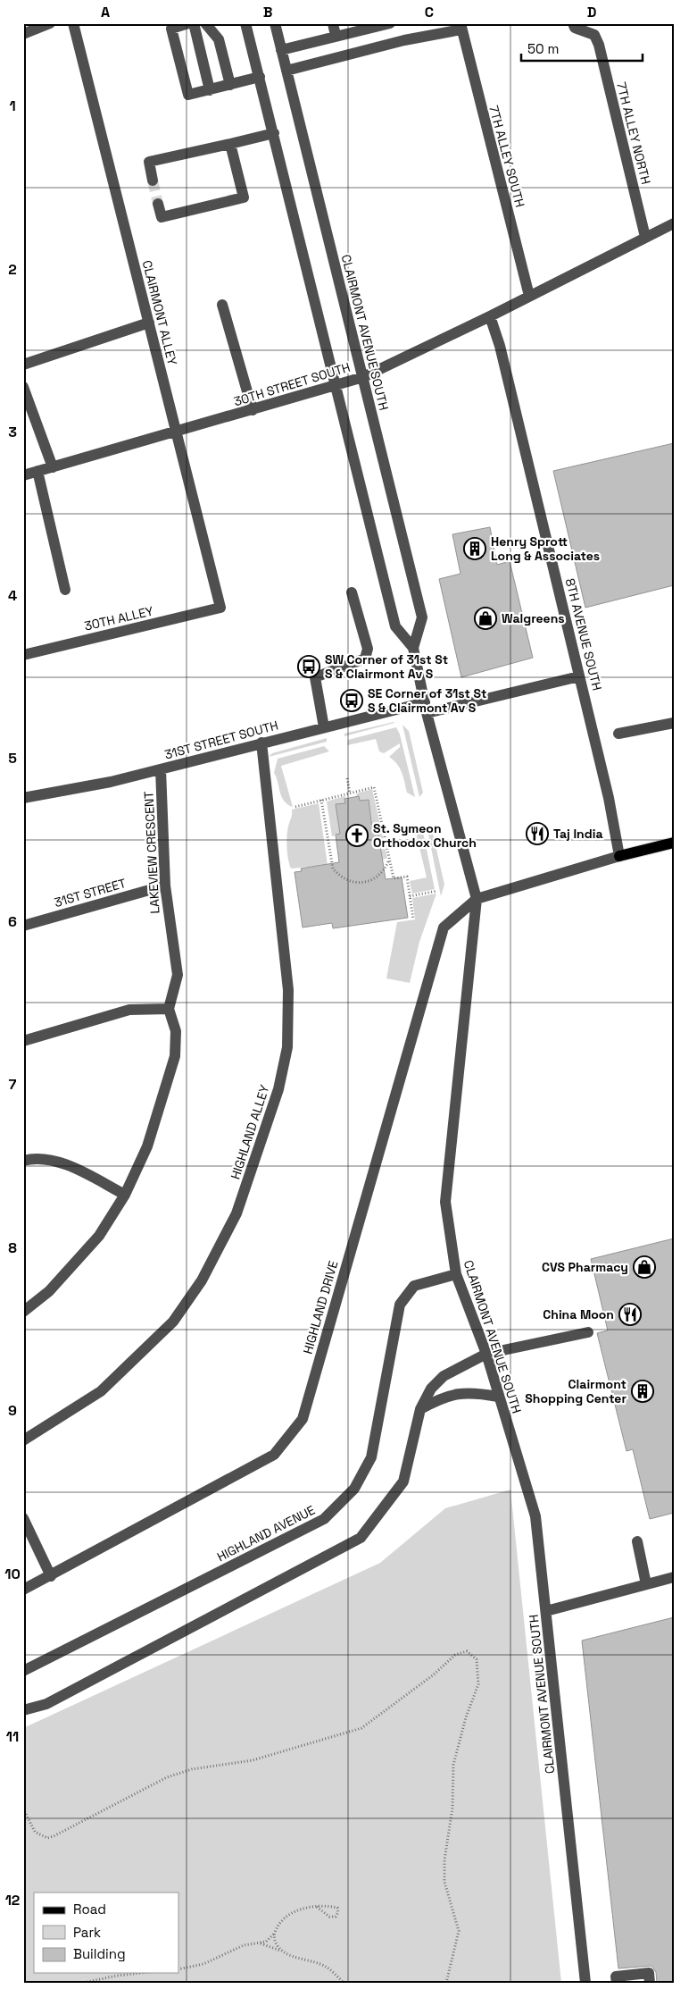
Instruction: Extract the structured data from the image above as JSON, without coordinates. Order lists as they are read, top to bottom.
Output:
{
  "streets": {
    "street": [
      "7TH ALLEY NORTH",
      "7TH ALLEY SOUTH",
      "CLAIRMONT ALLEY",
      "CLAIRMONT AVENUE SOUTH",
      "30TH STREET SOUTH",
      "30TH ALLEY",
      "8TH AVENUE SOUTH",
      "31ST STREET SOUTH",
      "LAKEVIEW CRESCENT",
      "31ST STREET",
      "HIGHLAND ALLEY",
      "HIGHLAND DRIVE",
      "HIGHLAND AVENUE"
    ]
  },
  "crossings": [
    ["7TH ALLEY NORTH", "30TH STREET SOUTH"],
    ["7TH ALLEY SOUTH", "30TH STREET SOUTH"],
    ["CLAIRMONT ALLEY", "30TH STREET SOUTH"],
    ["CLAIRMONT ALLEY", "30TH ALLEY"],
    ["CLAIRMONT AVENUE SOUTH", "30TH STREET SOUTH"],
    ["CLAIRMONT AVENUE SOUTH", "31ST STREET SOUTH"],
    ["CLAIRMONT AVENUE SOUTH", "HIGHLAND DRIVE"],
    ["CLAIRMONT AVENUE SOUTH", "HIGHLAND AVENUE"],
    ["30TH STREET SOUTH", "8TH AVENUE SOUTH"],
    ["8TH AVENUE SOUTH", "31ST STREET SOUTH"],
    ["31ST STREET SOUTH", "LAKEVIEW CRESCENT"],
    ["31ST STREET SOUTH", "HIGHLAND ALLEY"],
    ["LAKEVIEW CRESCENT", "31ST STREET"]
  ],
  "places": {
    "building": ["Henry Sprott Long & Associates", "Clairmont Shopping Center"],
    "shop": ["Walgreens", "CVS Pharmacy"],
    "bus stop": ["SW Corner of 31st St S & Clairmont Av S", "SE Corner of 31st St S & Clairmont Av S"],
    "restaurant": ["Taj India", "China Moon"],
    "church": ["St. Symeon Orthodox Church"]
  },
  "legend": ["Road", "Park", "Building"],
  "scale_bar": "50 m",
  "grid": {
    "columns": [
      "A",
      "B",
      "C",
      "D"
    ],
    "rows": [
      "1",
      "2",
      "3",
      "4",
      "5",
      "6",
      "7",
      "8",
      "9",
      "10",
      "11",
      "12"
    ]
  }
}
